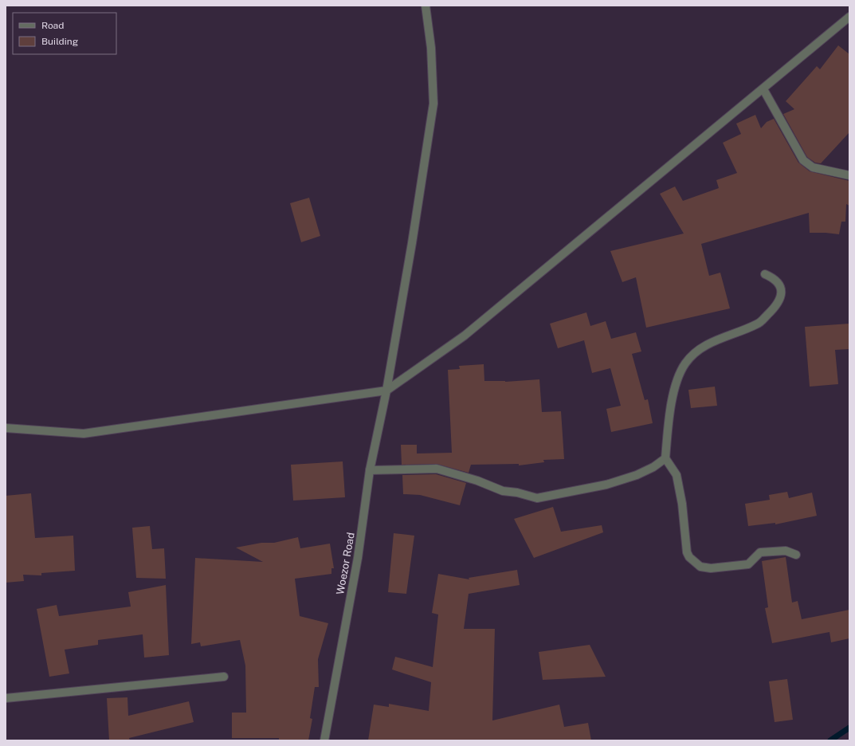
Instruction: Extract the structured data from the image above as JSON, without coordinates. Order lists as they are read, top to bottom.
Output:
{
  "streets": {
    "street": ["Woezor Road"]
  },
  "legend": ["Road", "Building"]
}
